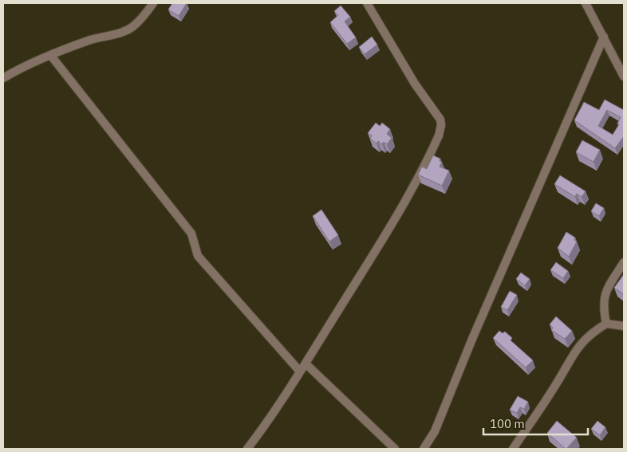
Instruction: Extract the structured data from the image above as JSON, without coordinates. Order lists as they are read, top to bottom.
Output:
{
  "scale_bar": "100 m"
}
